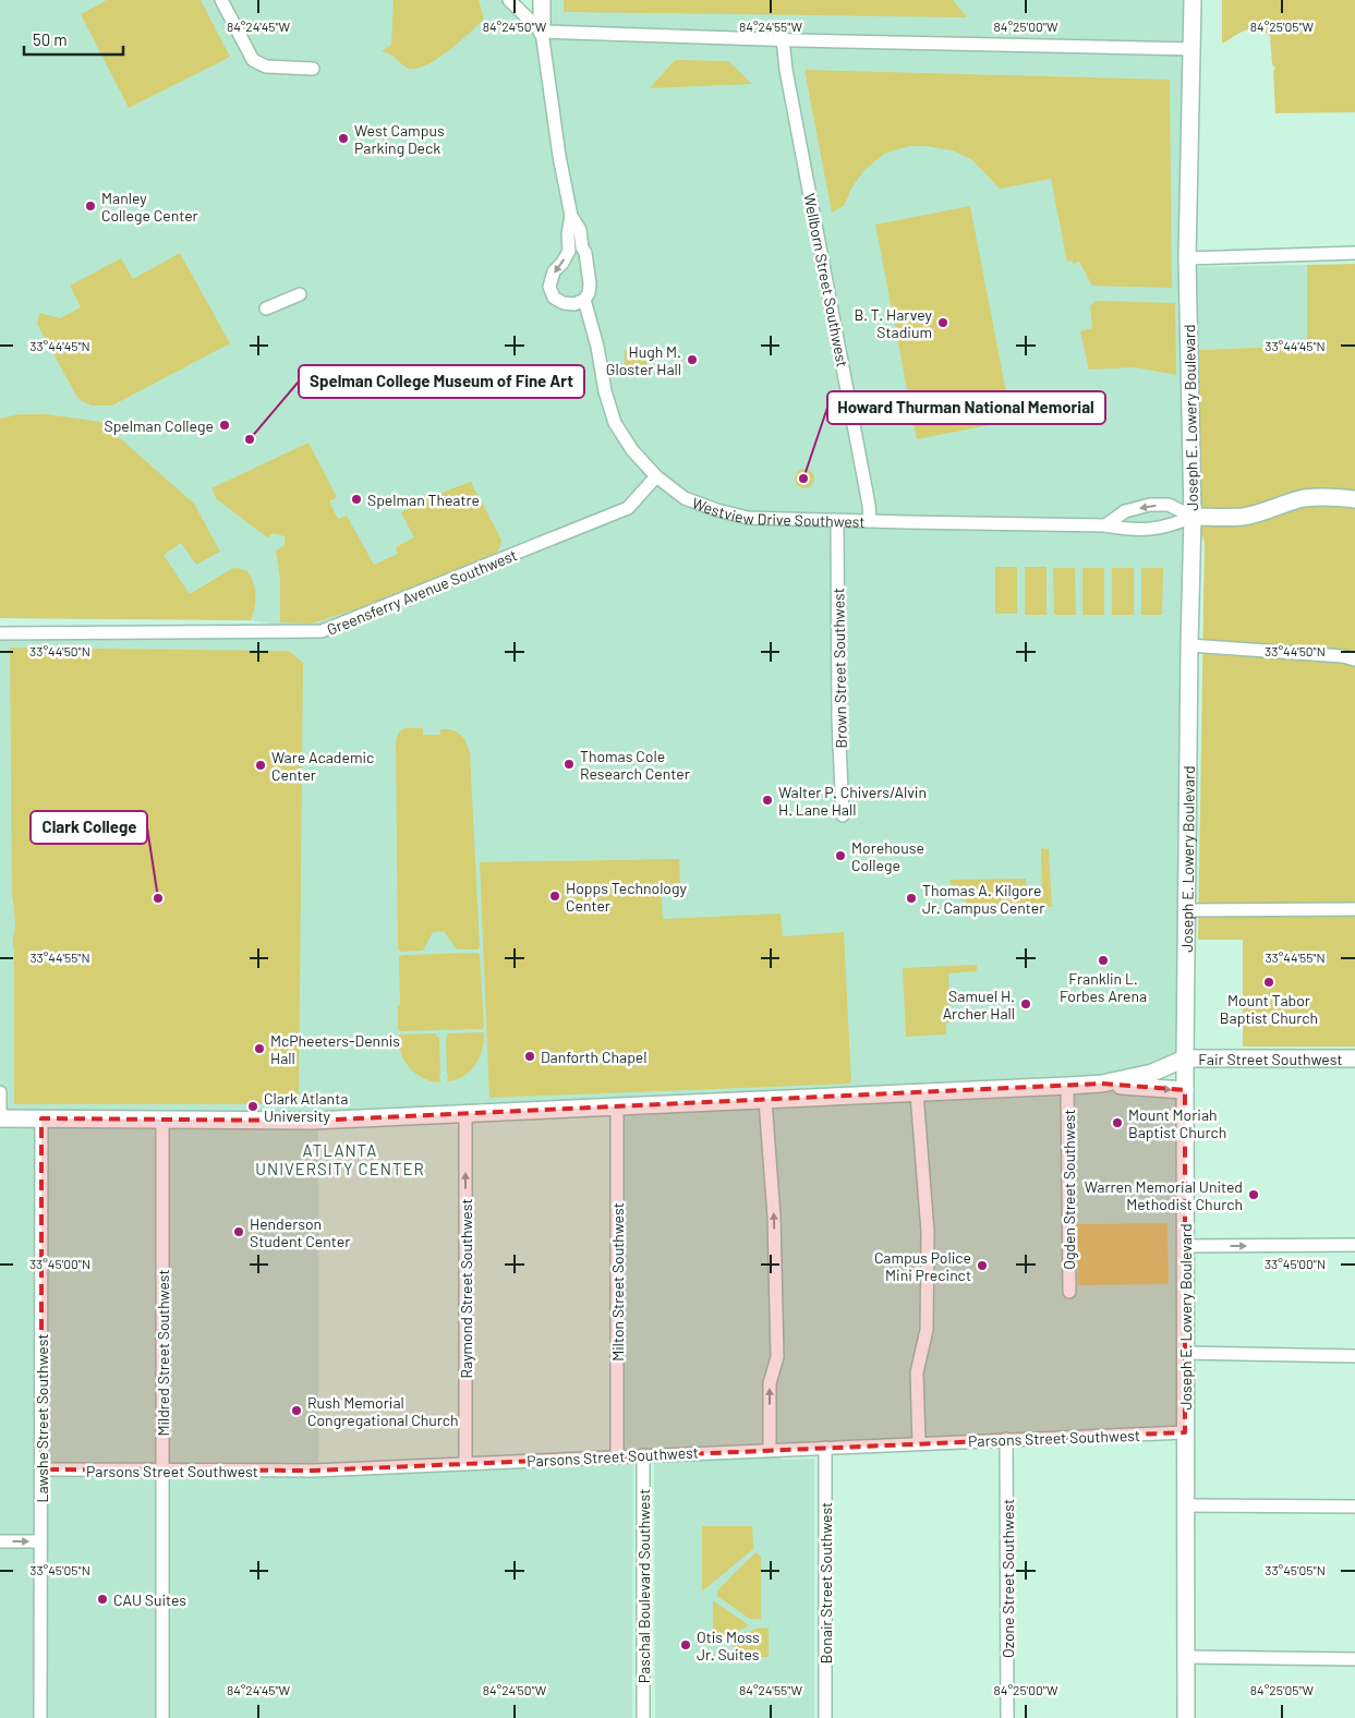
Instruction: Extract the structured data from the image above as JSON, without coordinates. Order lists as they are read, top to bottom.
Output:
{
  "streets": {
    "main road": ["Joseph E. Lowery Boulevard", "Westview Drive Southwest", "Fair Street Southwest"],
    "street": [
      "Wellborn Street Southwest",
      "Greensferry Avenue Southwest",
      "Brown Street Southwest",
      "Ogden Street Southwest",
      "Milton Street Southwest",
      "Raymond Street Southwest",
      "Mildred Street Southwest",
      "Lawshe Street Southwest",
      "Parsons Street Southwest",
      "Ozone Street Southwest",
      "Bonair Street Southwest",
      "Paschal Boulevard Southwest"
    ]
  },
  "crossings": [
    ["Wellborn Street Southwest", "Westview Drive Southwest"],
    ["Joseph E. Lowery Boulevard", "Westview Drive Southwest"],
    ["Joseph E. Lowery Boulevard", "Fair Street Southwest"],
    ["Joseph E. Lowery Boulevard", "Parsons Street Southwest"],
    ["Westview Drive Southwest", "Greensferry Avenue Southwest"],
    ["Westview Drive Southwest", "Brown Street Southwest"],
    ["Milton Street Southwest", "Parsons Street Southwest"],
    ["Raymond Street Southwest", "Parsons Street Southwest"],
    ["Mildred Street Southwest", "Parsons Street Southwest"],
    ["Lawshe Street Southwest", "Parsons Street Southwest"],
    ["Parsons Street Southwest", "Ozone Street Southwest"],
    ["Parsons Street Southwest", "Bonair Street Southwest"],
    ["Parsons Street Southwest", "Paschal Boulevard Southwest"]
  ],
  "one_way": ["Raymond Street Southwest"],
  "districts": ["ATLANTA UNIVERSITY CENTER"],
  "places": [
    "West Campus Parking Deck",
    "Manley College Center",
    "B. T. Harvey Stadium",
    "Hugh M. Gloster Hall",
    "Spelman College",
    "Spelman College Museum of Fine Art",
    "Howard Thurman National Memorial",
    "Spelman Theatre",
    "Thomas Cole Research Center",
    "Ware Academic Center",
    "Walter P. Chivers/Alvin H. Lane Hall",
    "Morehouse College",
    "Hopps Technology Center",
    "Clark College",
    "Thomas A. Kilgore Jr. Campus Center",
    "Franklin L. Forbes Arena",
    "Mount Tabor Baptist Church",
    "Samuel H. Archer Hall",
    "McPheeters-Dennis Hall",
    "Danforth Chapel",
    "Clark Atlanta University",
    "Mount Moriah Baptist Church",
    "Warren Memorial United Methodist Church",
    "Henderson Student Center",
    "Campus Police Mini Precinct",
    "Rush Memorial Congregational Church",
    "CAU Suites",
    "Otis Moss Jr. Suites"
  ],
  "scale_bar": "50 m",
  "coordinates": [
    "84°24'45\"W",
    "84°24'50\"W",
    "84°24'55\"W",
    "84°25'00\"W",
    "84°25'05\"W",
    "33°44'45\"N",
    "33°44'50\"N",
    "33°44'55\"N",
    "33°45'00\"N",
    "33°45'05\"N"
  ]
}
